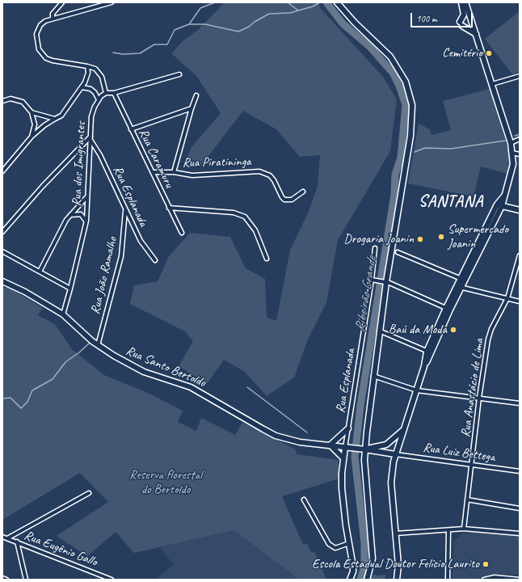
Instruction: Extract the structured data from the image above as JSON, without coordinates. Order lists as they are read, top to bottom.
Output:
{
  "streets": {
    "main road": ["Rua Santo Bertoldo"],
    "street": [
      "Rua Caramuru",
      "Rua Piratininga",
      "Rua dos Imigrantes",
      "Rua Esplanada",
      "Rua João Ramalho",
      "Rua Anastácio de Lima",
      "Rua Luiz Bettega",
      "Rua Eugênio Gallo"
    ]
  },
  "crossings": [
    ["Rua Caramuru", "Rua Piratininga"],
    ["Rua dos Imigrantes", "Rua Esplanada"],
    ["Rua dos Imigrantes", "Rua Santo Bertoldo"],
    ["Rua Esplanada", "Rua João Ramalho"],
    ["Rua Esplanada", "Rua Santo Bertoldo"],
    ["Rua João Ramalho", "Rua Santo Bertoldo"],
    ["Rua Anastácio de Lima", "Rua Luiz Bettega"]
  ],
  "districts": ["SANTANA"],
  "water": ["Ribeirão Grande"],
  "parks": ["Reserva florestal do Bertoldo"],
  "places": [
    "Cemitério",
    "Supermercado Joanin",
    "Drogaria Joanin",
    "Baú da Moda",
    "Escola Estadual Doutor Felício Laurito"
  ],
  "scale_bar": "100 m"
}
